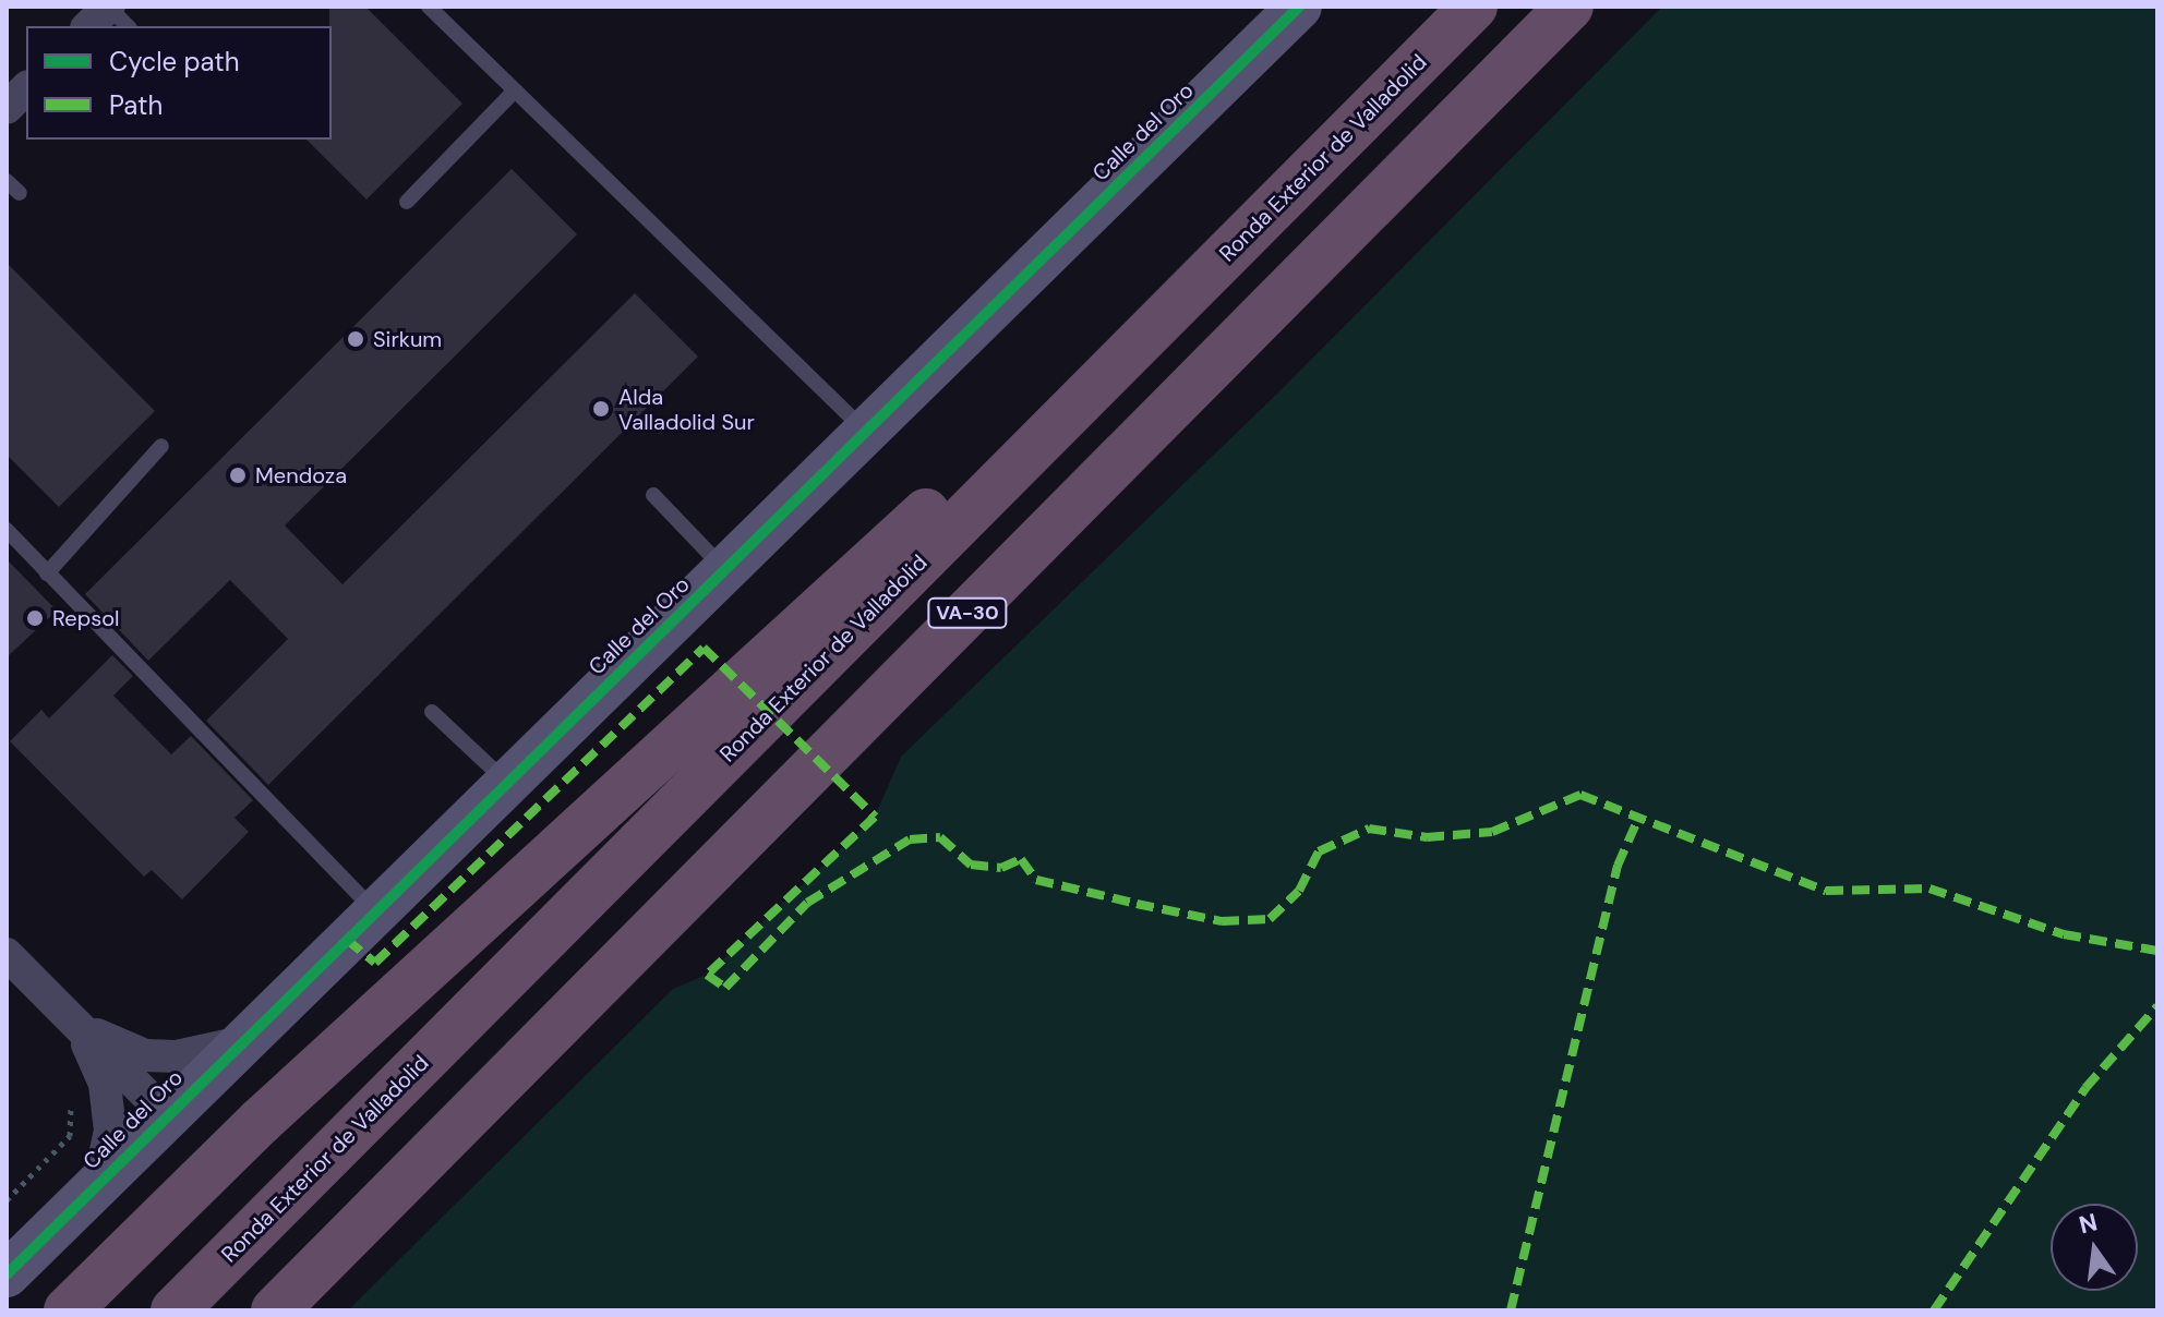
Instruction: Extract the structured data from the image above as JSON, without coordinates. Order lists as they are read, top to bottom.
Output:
{
  "streets": {
    "highway": ["Ronda Exterior de Valladolid", "VA-30"],
    "street": ["Calle del Oro"]
  },
  "places": [
    "Sirkum",
    "Alda Valladolid Sur",
    "Mendoza",
    "Repsol"
  ],
  "legend": ["Cycle path", "Path"],
  "north": "top"
}
